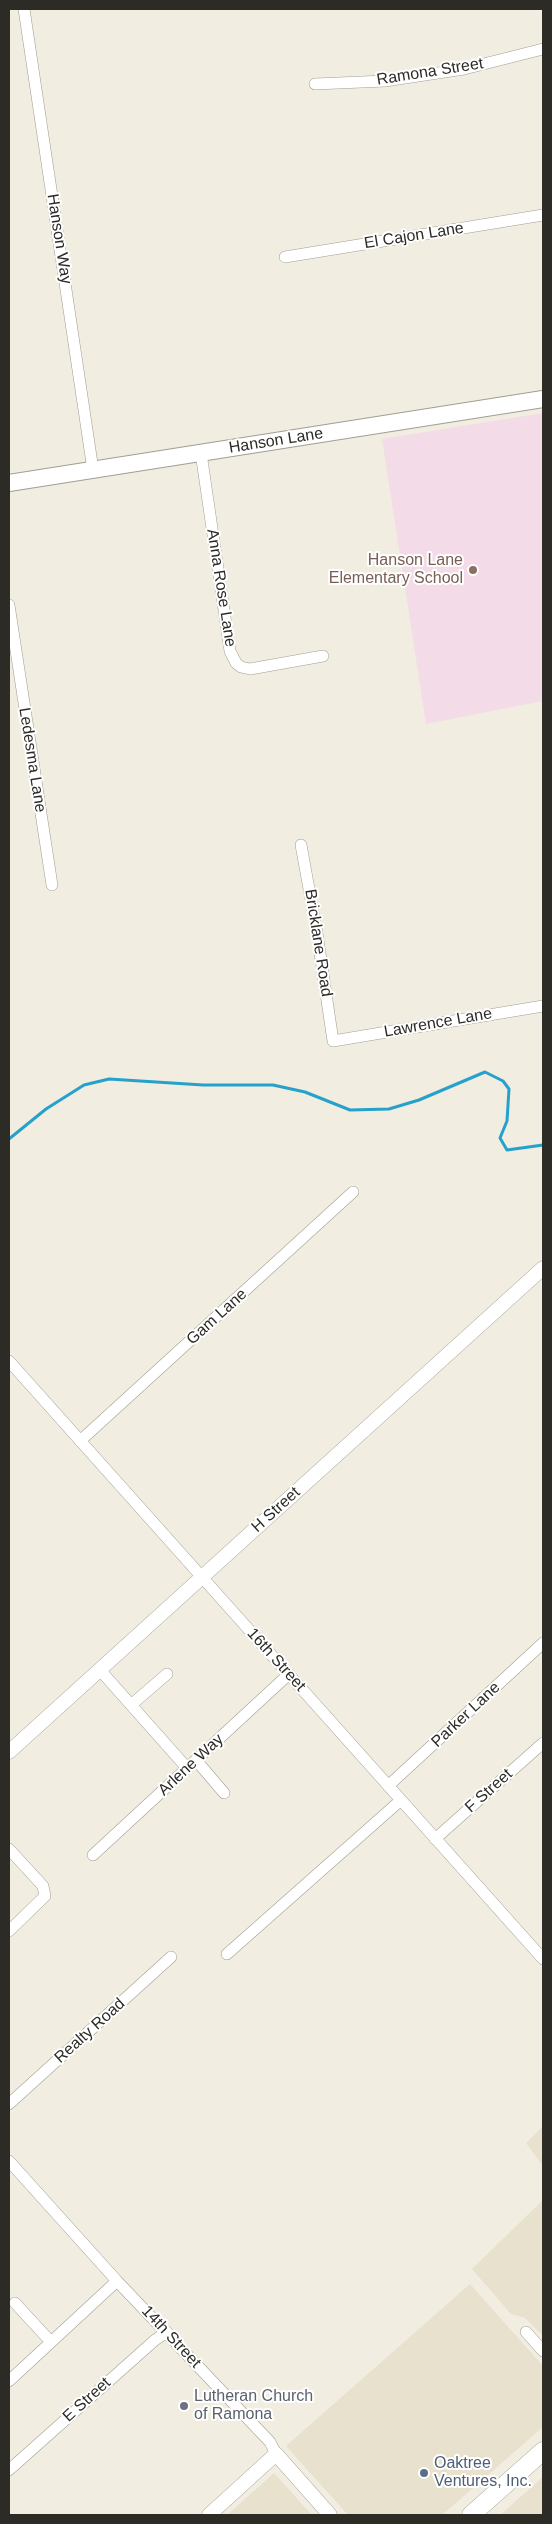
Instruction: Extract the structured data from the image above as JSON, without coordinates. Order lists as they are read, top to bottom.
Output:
{
  "streets": {
    "main road": ["Hanson Lane"],
    "street": [
      "Ramona Street",
      "El Cajon Lane",
      "Hanson Way",
      "Anna Rose Lane",
      "Ledesma Lane",
      "Bricklane Road",
      "Lawrence Lane",
      "Gam Lane",
      "H Street",
      "16th Street",
      "Parker Lane",
      "Arlene Way",
      "F Street",
      "Realty Road",
      "14th Street",
      "E Street"
    ]
  },
  "crossings": [
    ["Hanson Way", "Hanson Lane"],
    ["Hanson Lane", "Anna Rose Lane"],
    ["Bricklane Road", "Lawrence Lane"],
    ["Gam Lane", "16th Street"],
    ["H Street", "16th Street"],
    ["16th Street", "Parker Lane"],
    ["16th Street", "Arlene Way"],
    ["16th Street", "F Street"],
    ["14th Street", "E Street"]
  ],
  "places": ["Hanson Lane Elementary School", "Lutheran Church of Ramona", "Oaktree Ventures, Inc."]
}
